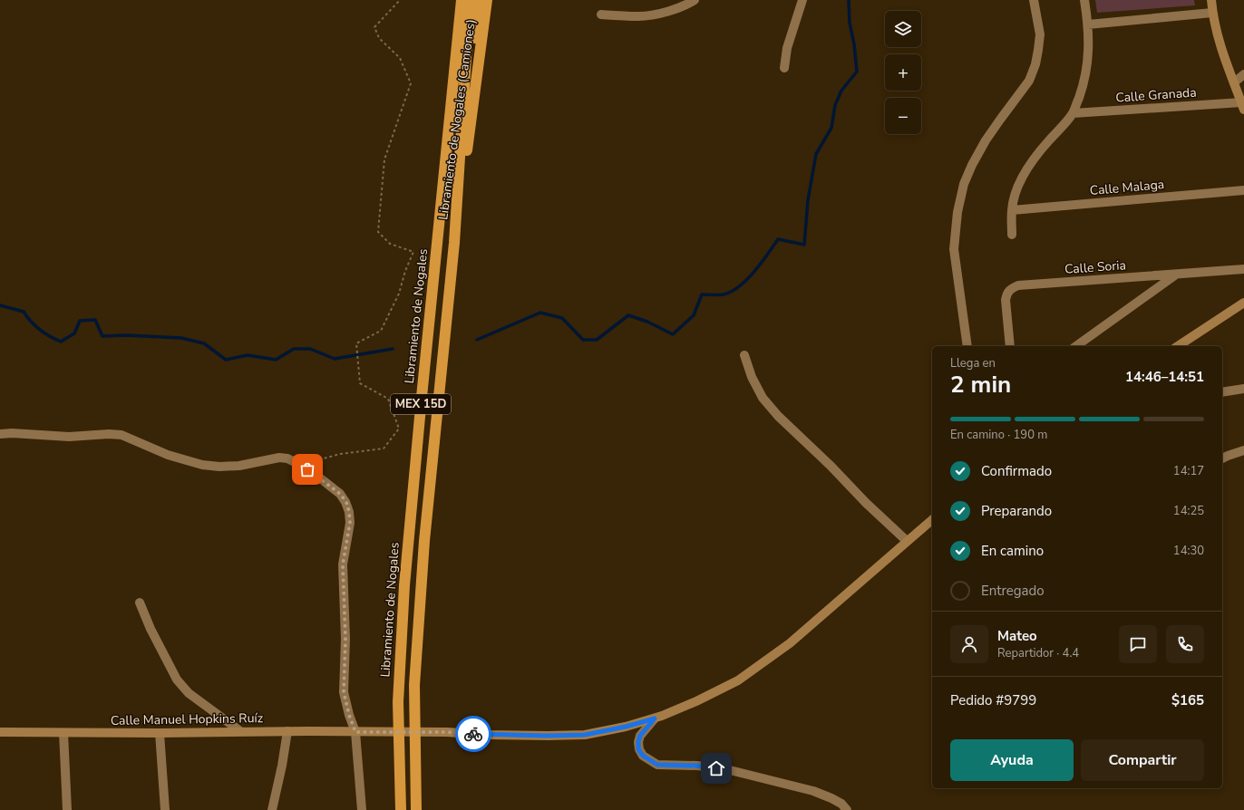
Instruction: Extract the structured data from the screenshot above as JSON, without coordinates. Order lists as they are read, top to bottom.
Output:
{
  "streets": {
    "highway": ["Libramiento de Nogales (Camiones)", "Libramiento de Nogales", "MEX 15D"],
    "street": [
      "Calle Granada",
      "Calle Malaga",
      "Calle Soria",
      "Calle Manuel Hopkins Ruíz"
    ]
  },
  "crossings": [
    ["Libramiento de Nogales (Camiones)", "MEX 15D"]
  ],
  "page": {
    "map_buttons": ["+", "−"],
    "heading": ["2 min", "Llega en", "14:46–14:51"],
    "panel": [
      "Mateo",
      "Repartidor · 4.4",
      "Pedido #9799",
      "$165"
    ],
    "bar": "En camino · 190 m",
    "list": [
      ["Confirmado", "14:17"],
      ["Preparando", "14:25"],
      ["En camino", "14:30"],
      "Entregado"
    ],
    "buttons": ["Ayuda", "Compartir"]
  }
}
